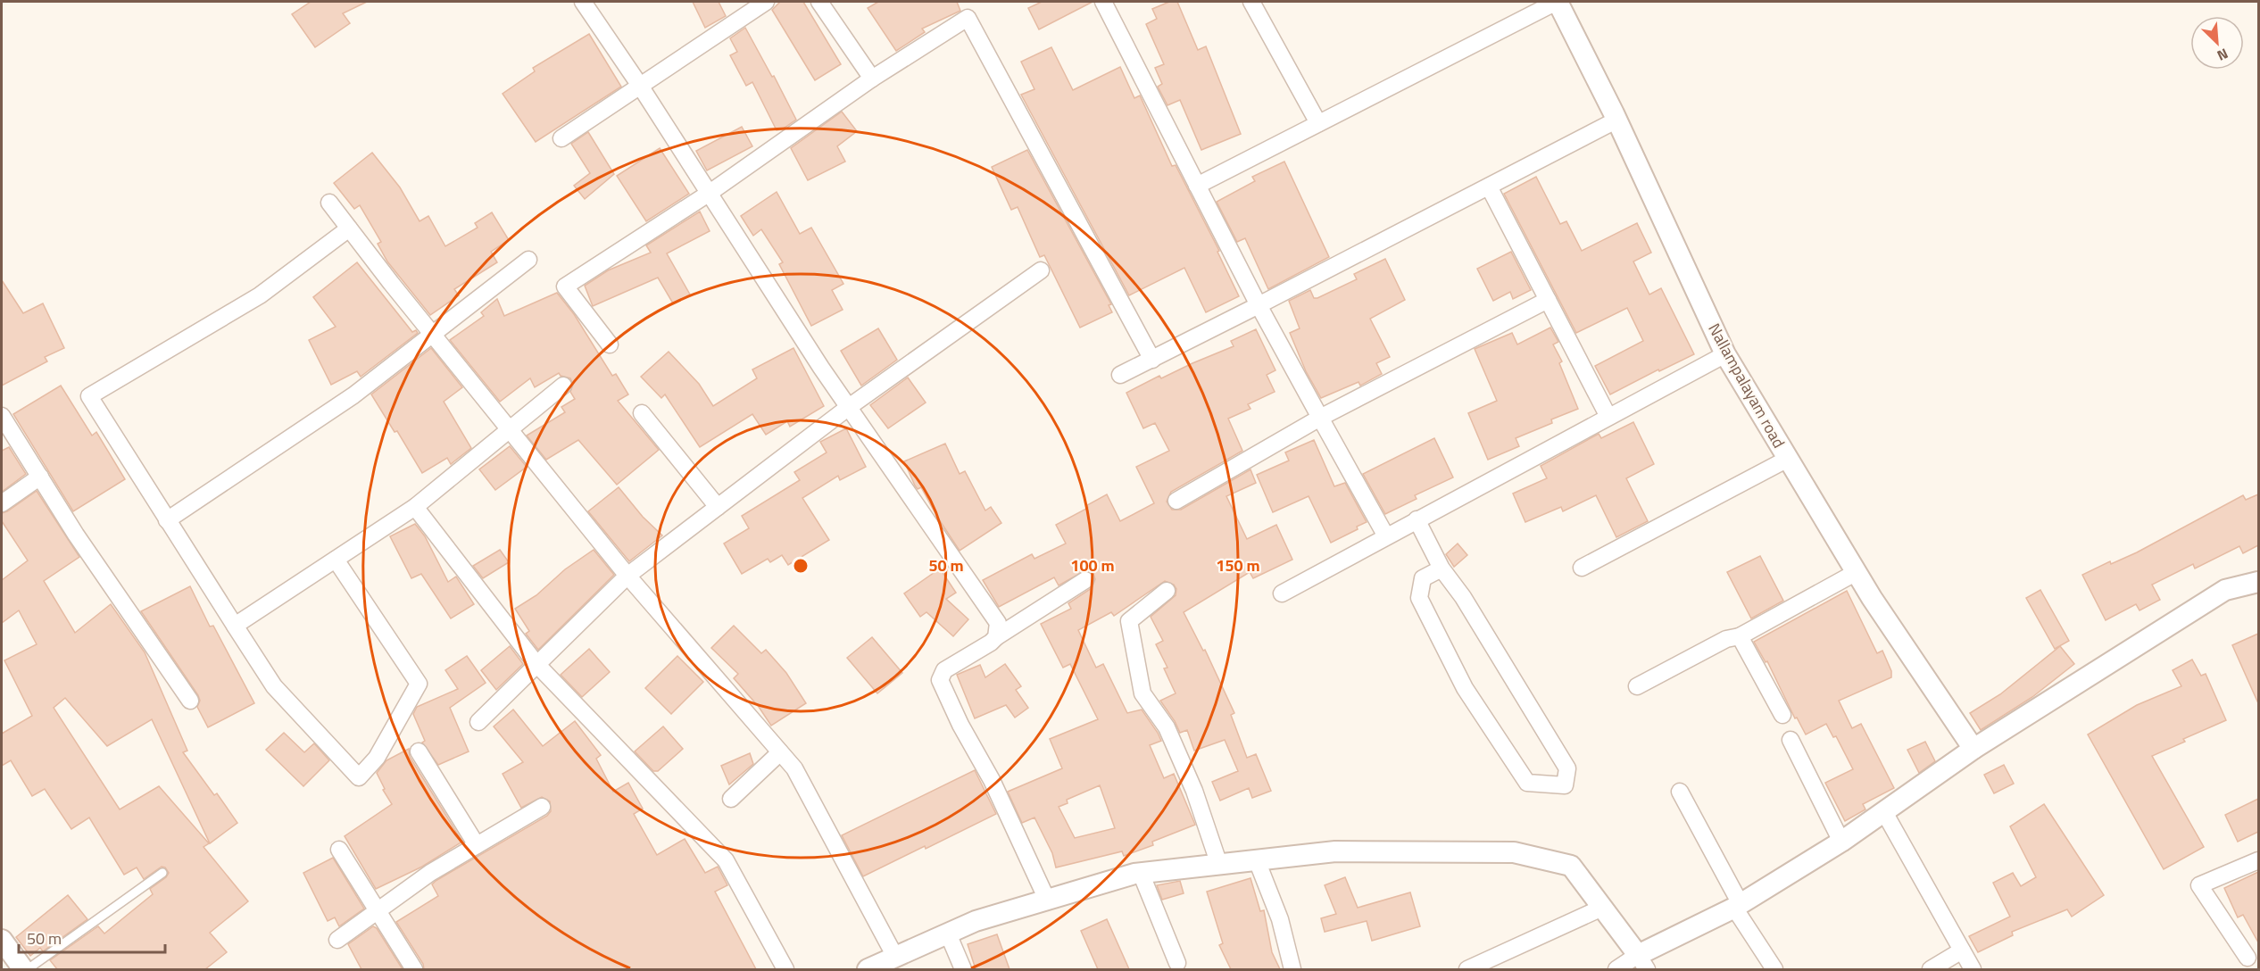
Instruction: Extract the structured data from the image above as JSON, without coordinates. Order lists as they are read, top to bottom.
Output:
{
  "streets": {
    "street": ["Nallampalayam road"]
  },
  "scale_bar": "50 m",
  "north": "bottom right",
  "rings": ["50 m", "100 m", "150 m"]
}
